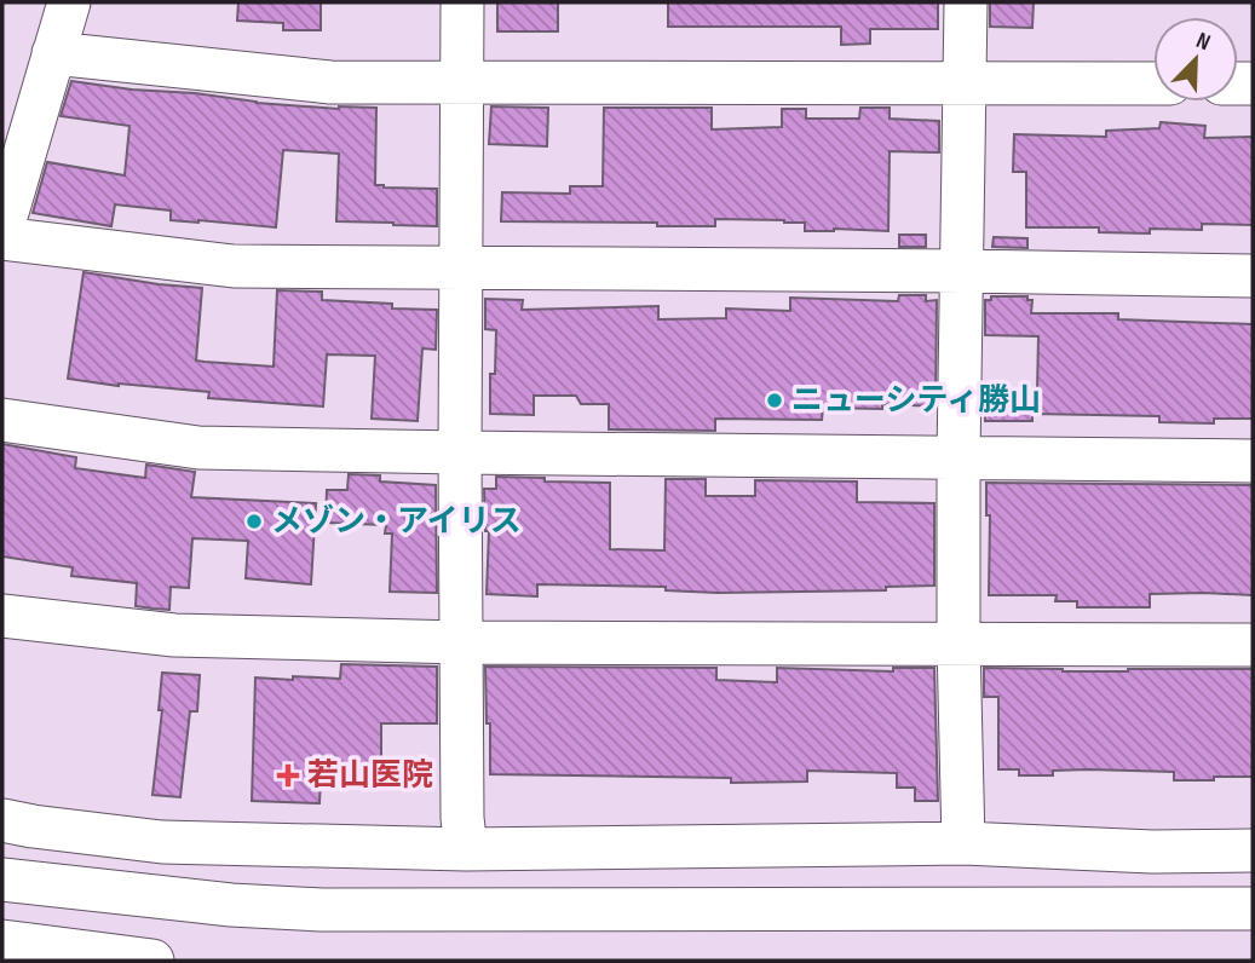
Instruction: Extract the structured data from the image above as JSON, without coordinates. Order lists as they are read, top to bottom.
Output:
{
  "places": {
    "other": ["ニューシティ勝山", "メゾン・アイリス"],
    "health": ["若山医院"]
  },
  "north": "top right"
}
